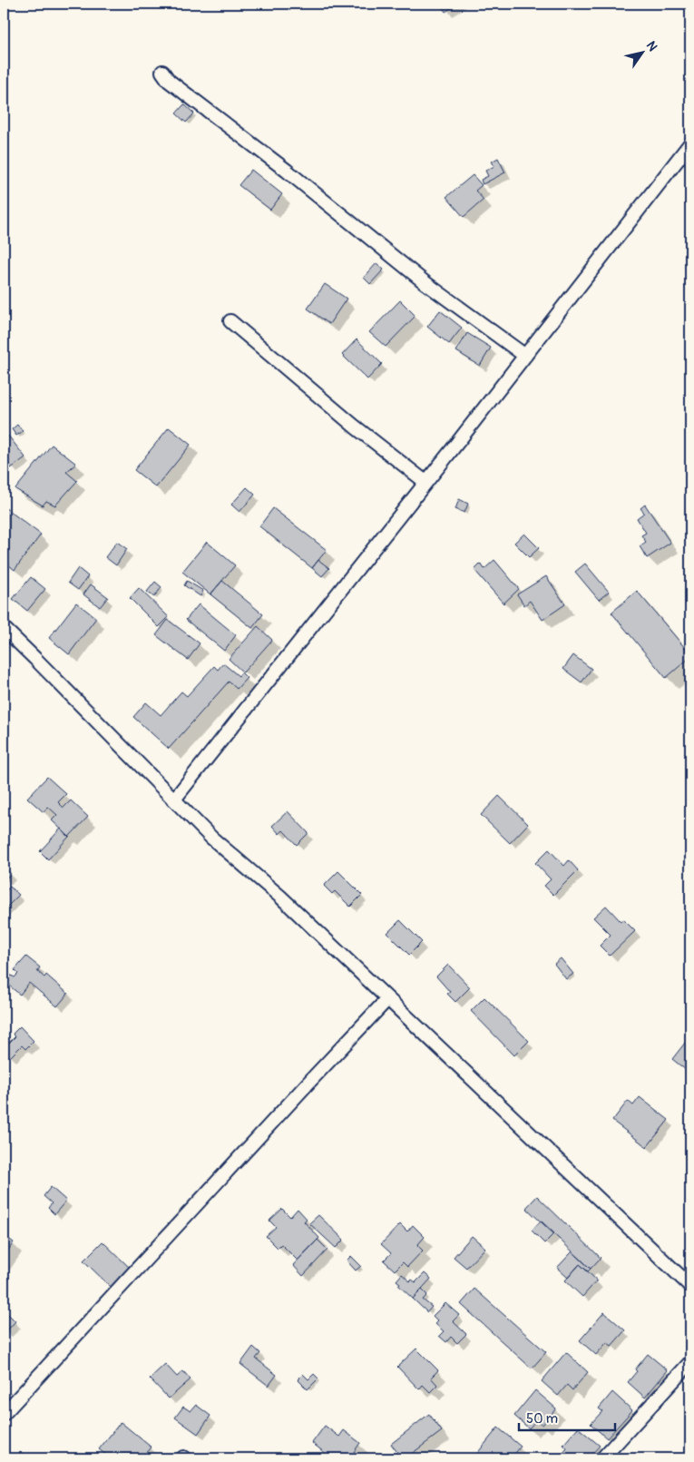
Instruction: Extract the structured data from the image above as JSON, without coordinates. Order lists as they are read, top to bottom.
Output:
{
  "scale_bar": "50 m",
  "north": "top right"
}
